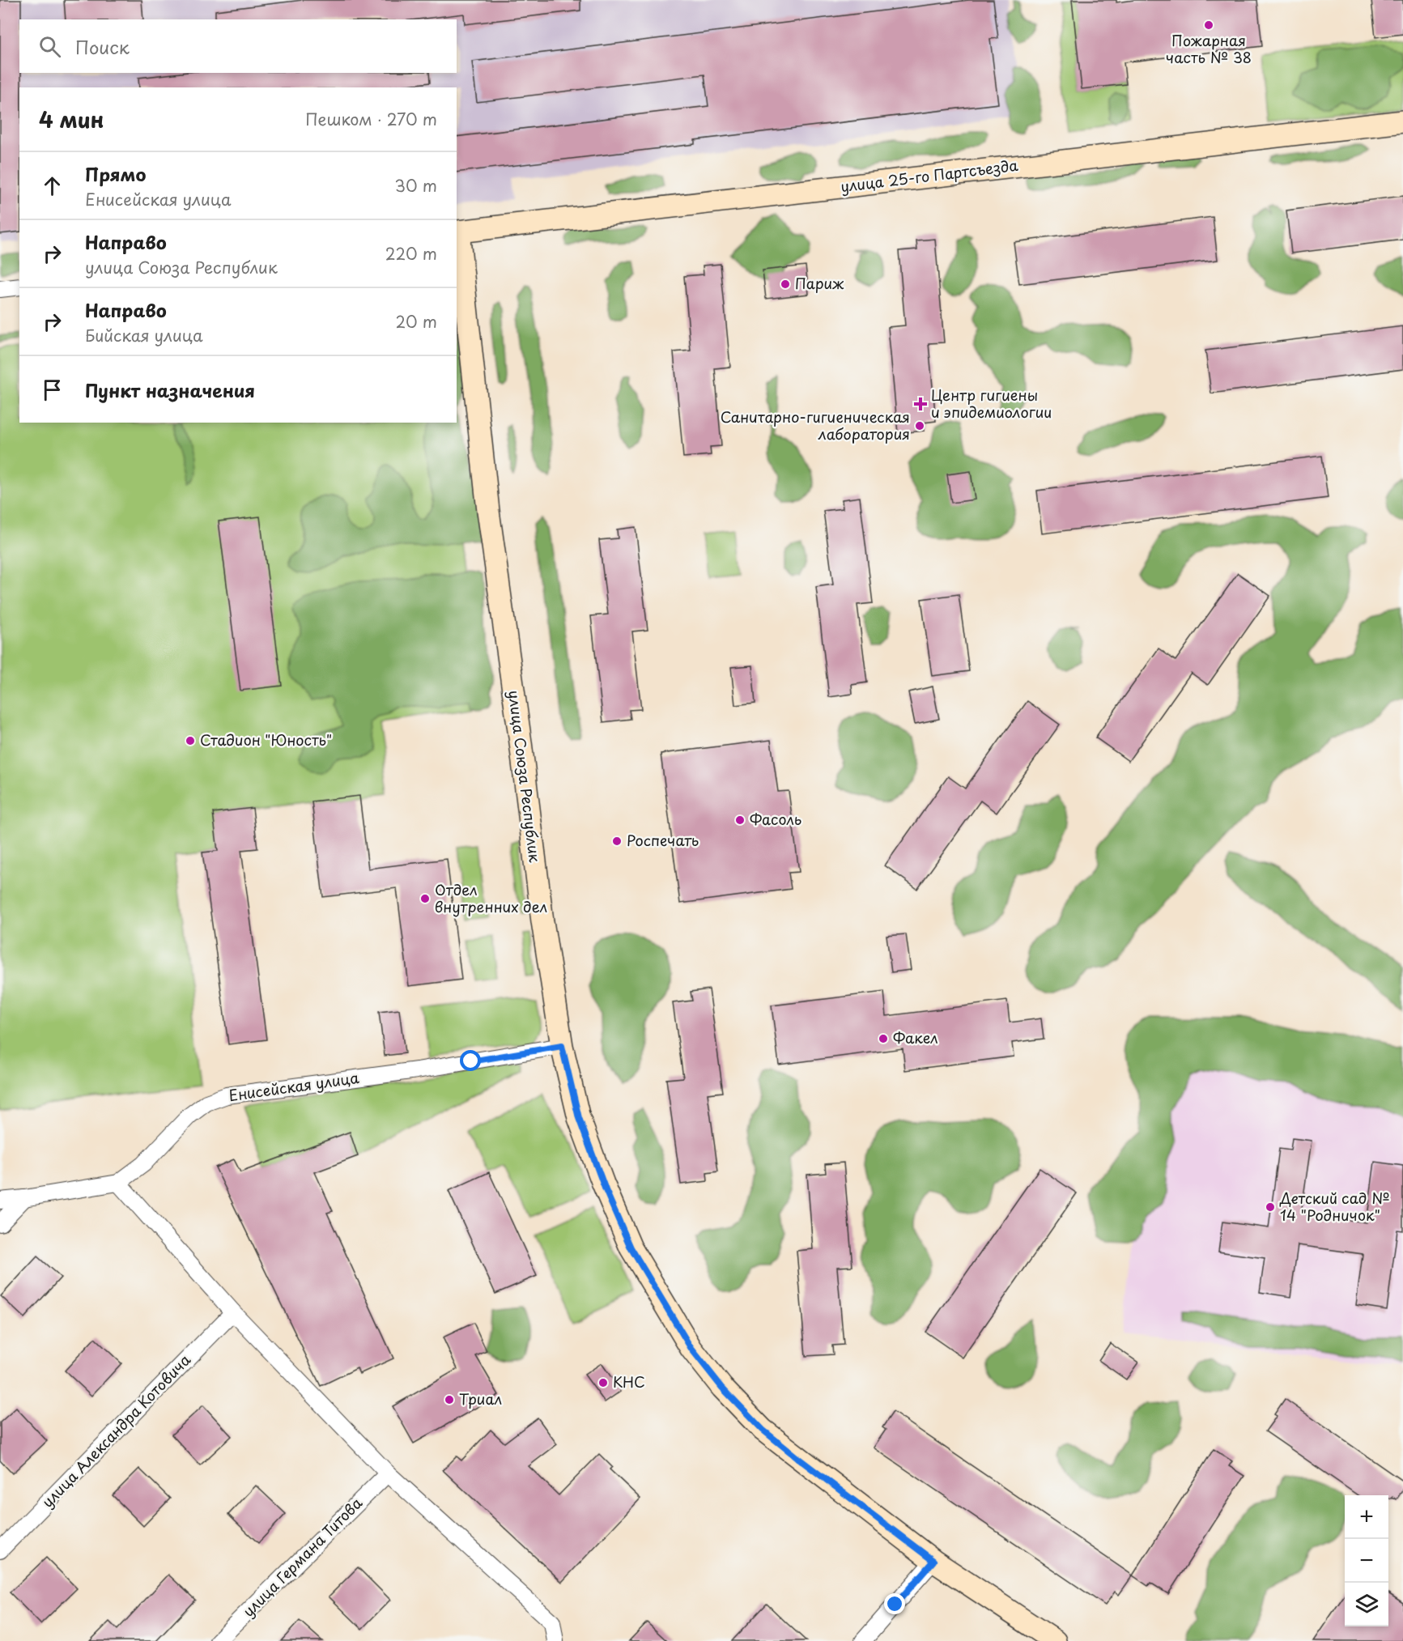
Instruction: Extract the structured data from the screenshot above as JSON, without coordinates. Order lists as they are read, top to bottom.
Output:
{
  "streets": {
    "street": [
      "улица 25-го Партсъезда",
      "улица Союза Республик",
      "Енисейская улица",
      "улица Александра Котовича",
      "улица Германа Титова"
    ]
  },
  "crossings": [
    ["улица 25-го Партсъезда", "улица Союза Республик"],
    ["улица Союза Республик", "Енисейская улица"]
  ],
  "places": {
    "other": [
      "Пожарная часть № 38",
      "Париж",
      "Санитарно-гигиеническая лаборатория",
      "Стадион \"Юность\"",
      "Фасоль",
      "Роспечать",
      "Отдел внутренних дел",
      "Факел",
      "Детский сад № 14 \"Родничок\"",
      "КНС",
      "Триал"
    ],
    "health": ["Центр гигиены и эпидемиологии"]
  },
  "page": {
    "search": "Поиск",
    "heading": ["4 мин", "Пешком · 270 m"],
    "list": [
      ["Прямо", "Енисейская улица", "30 m"],
      ["Направо", "улица Союза Республик", "220 m"],
      ["Направо", "Бийская улица", "20 m"],
      "Пункт назначения"
    ],
    "map_buttons": ["+", "−"]
  }
}
